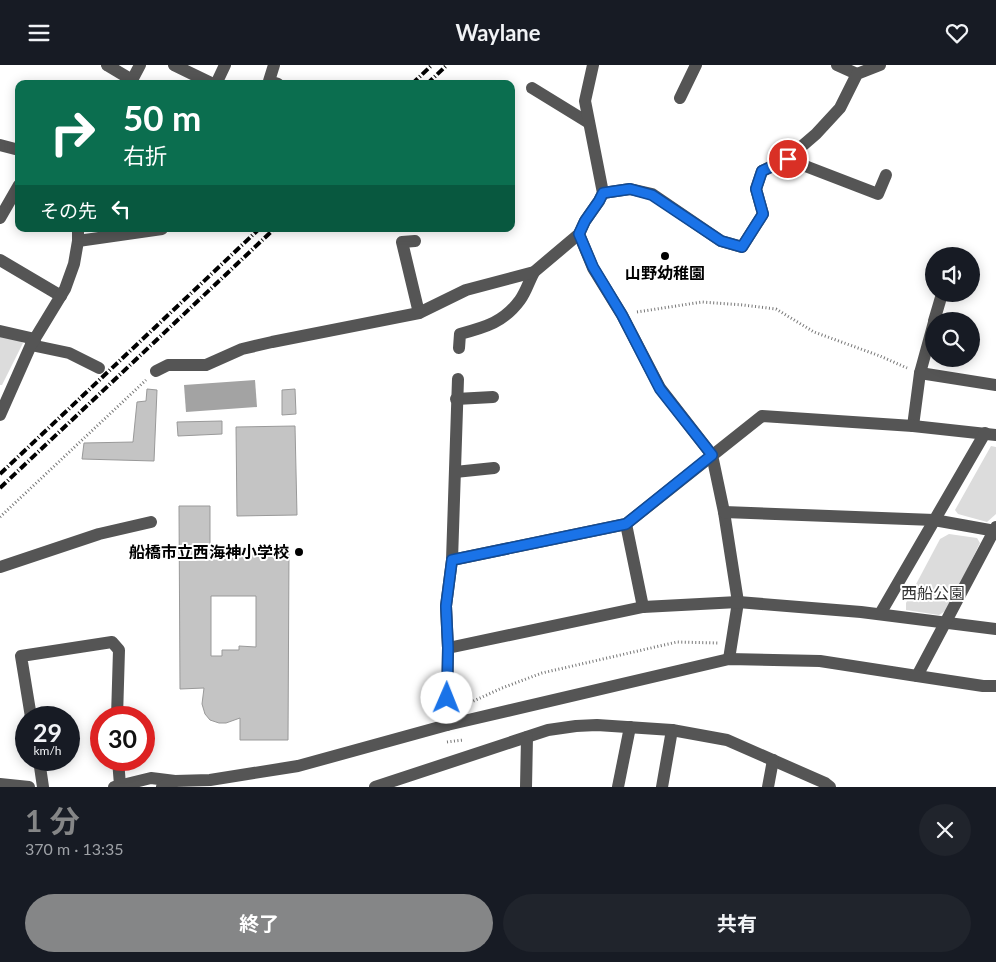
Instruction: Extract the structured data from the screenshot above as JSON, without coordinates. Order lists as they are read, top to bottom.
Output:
{
  "parks": ["西船公園"],
  "places": ["山野幼稚園", "船橋市立西海神小学校"],
  "page": {
    "header": "Waylane",
    "turn": ["50 m", "右折"],
    "then": "その先",
    "speed": "29 km/h",
    "limit": "30",
    "heading": ["1 分", "370 m · 13:35"],
    "buttons": ["終了", "共有"]
  }
}
